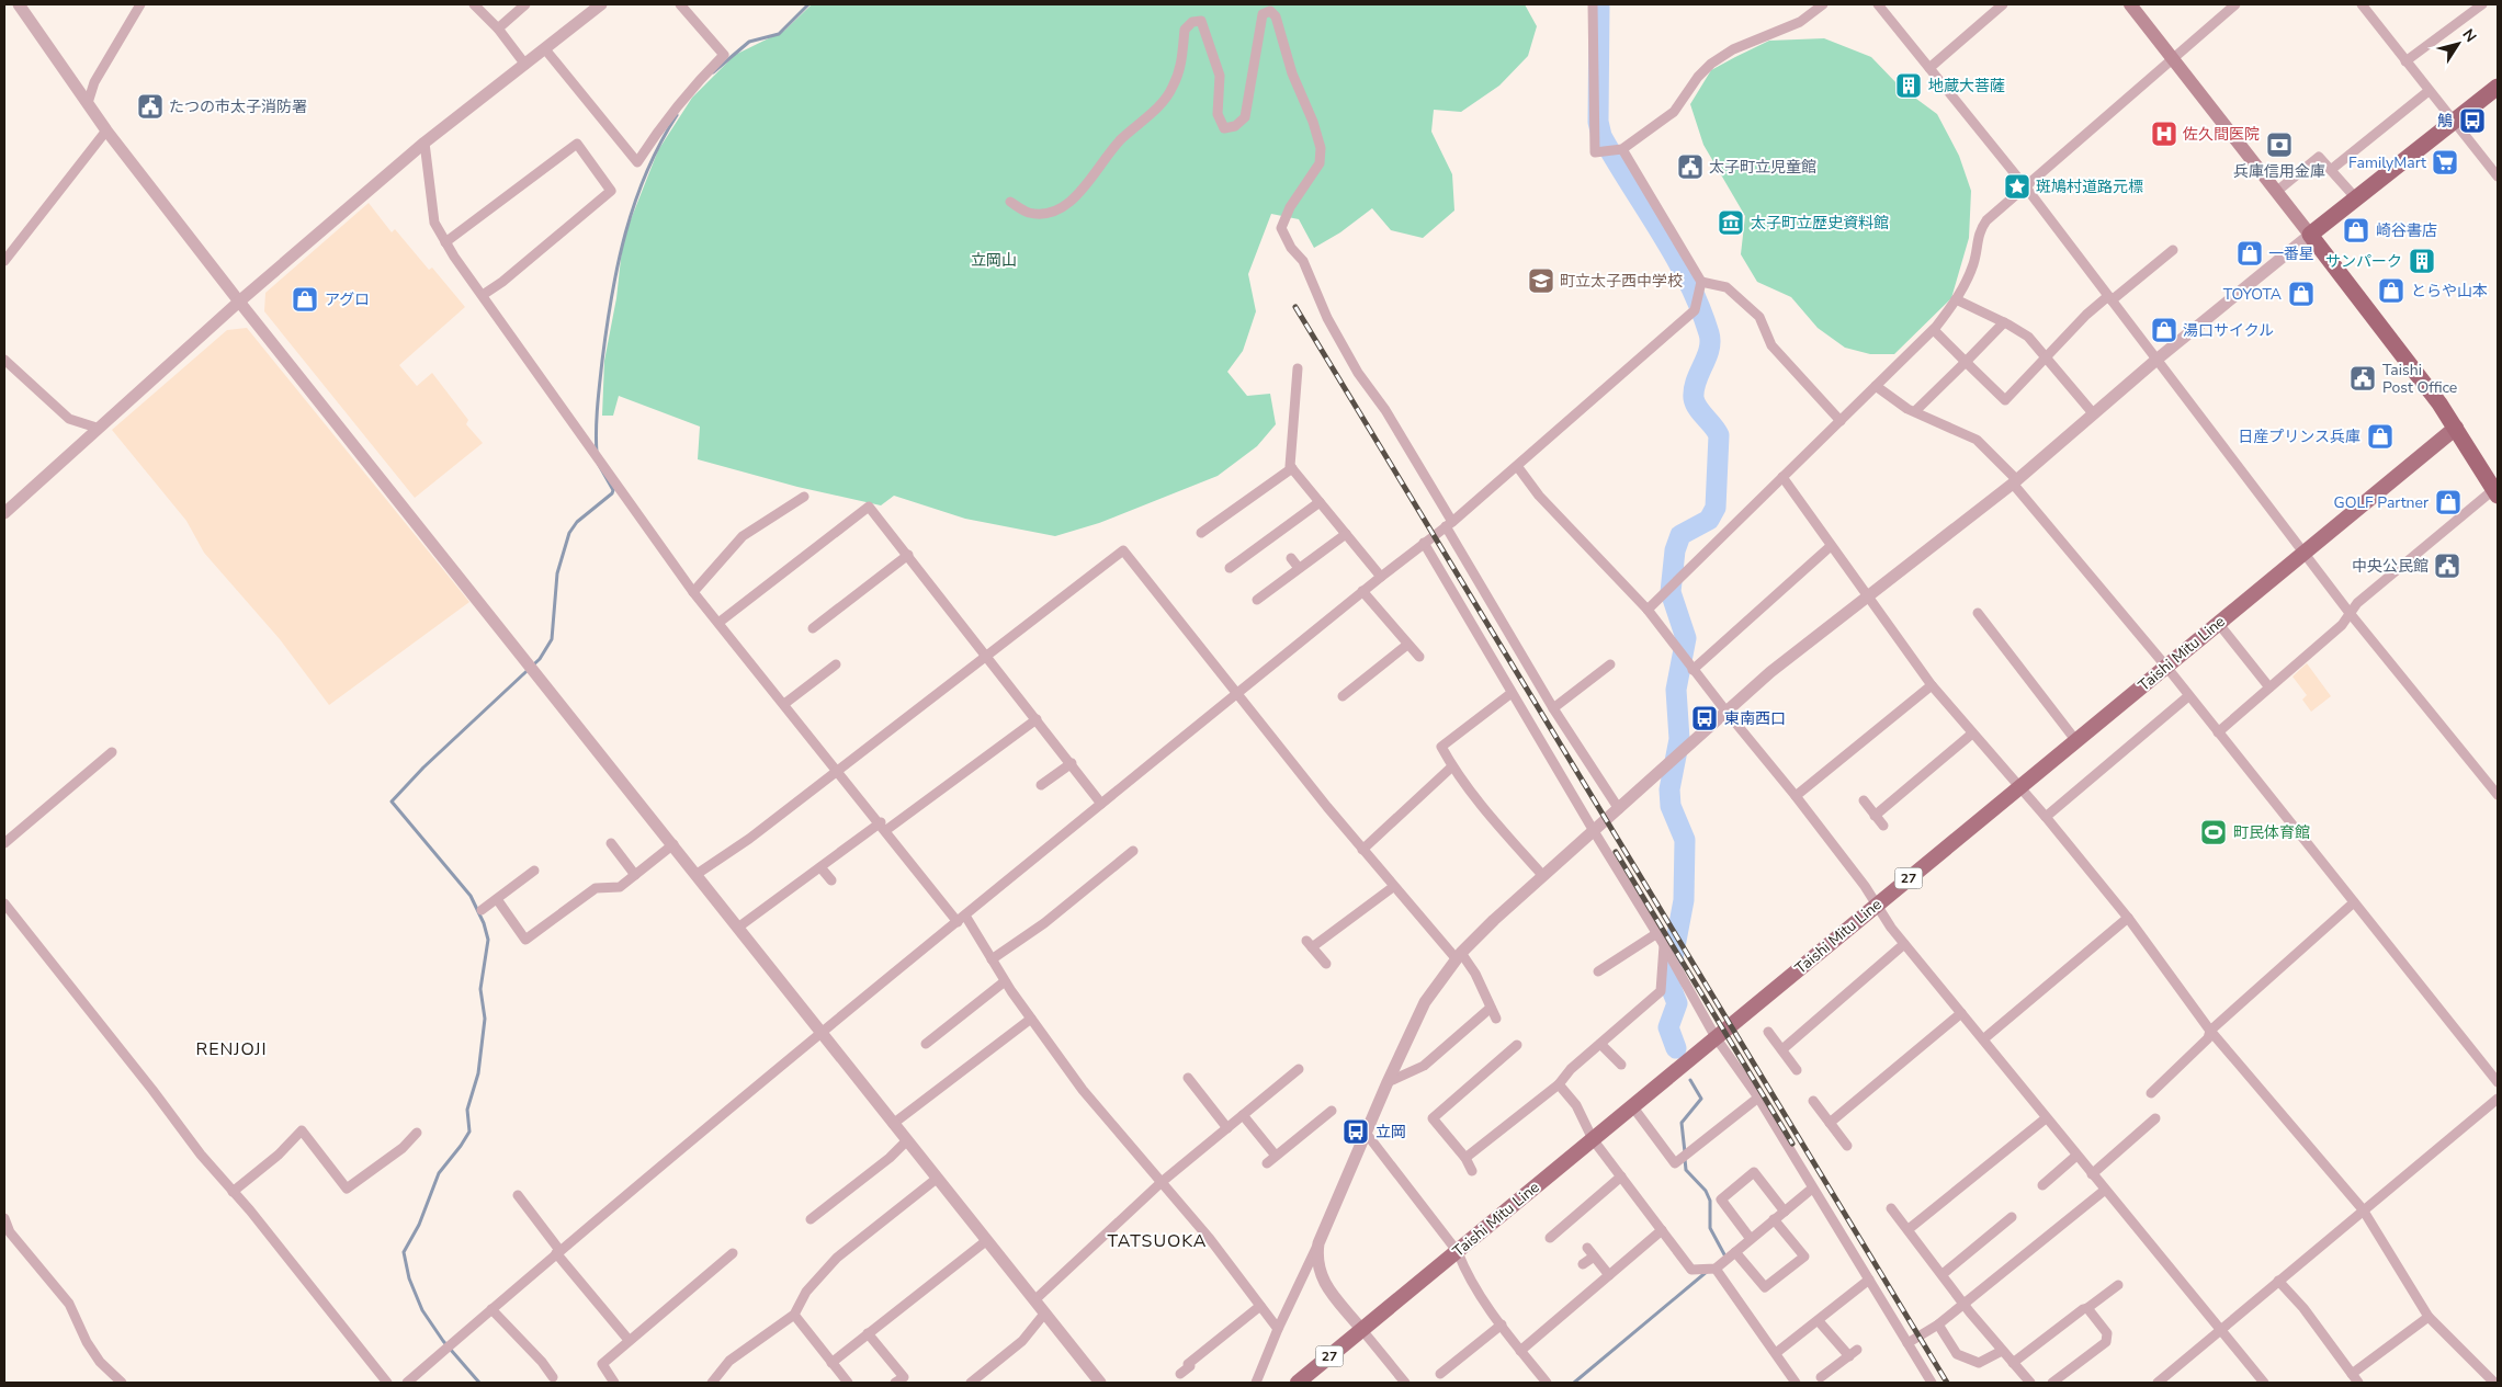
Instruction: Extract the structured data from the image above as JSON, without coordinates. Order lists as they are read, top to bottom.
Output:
{
  "streets": {
    "main road": ["Taishi Mitu Line", "27"]
  },
  "districts": ["RENJOJI", "TATSUOKA"],
  "parks": ["立岡山"],
  "places": {
    "building": ["地蔵大菩薩", "サンパーク"],
    "public building": [
      "たつの市太子消防署",
      "太子町立児童館",
      "Taishi Post Office",
      "中央公民館"
    ],
    "bus stop": ["鵤", "東南西口", "立岡"],
    "hospital": ["佐久間医院"],
    "bank": ["兵庫信用金庫"],
    "supermarket": ["FamilyMart"],
    "place": ["斑鳩村道路元標"],
    "museum": ["太子町立歴史資料館"],
    "shop": [
      "崎谷書店",
      "一番星",
      "とらや山本",
      "TOYOTA",
      "アグロ",
      "湯口サイクル",
      "日産プリンス兵庫",
      "GOLF Partner"
    ],
    "school or university": ["町立太子西中学校"],
    "sports": ["町民体育館"]
  },
  "north": "top right"
}
